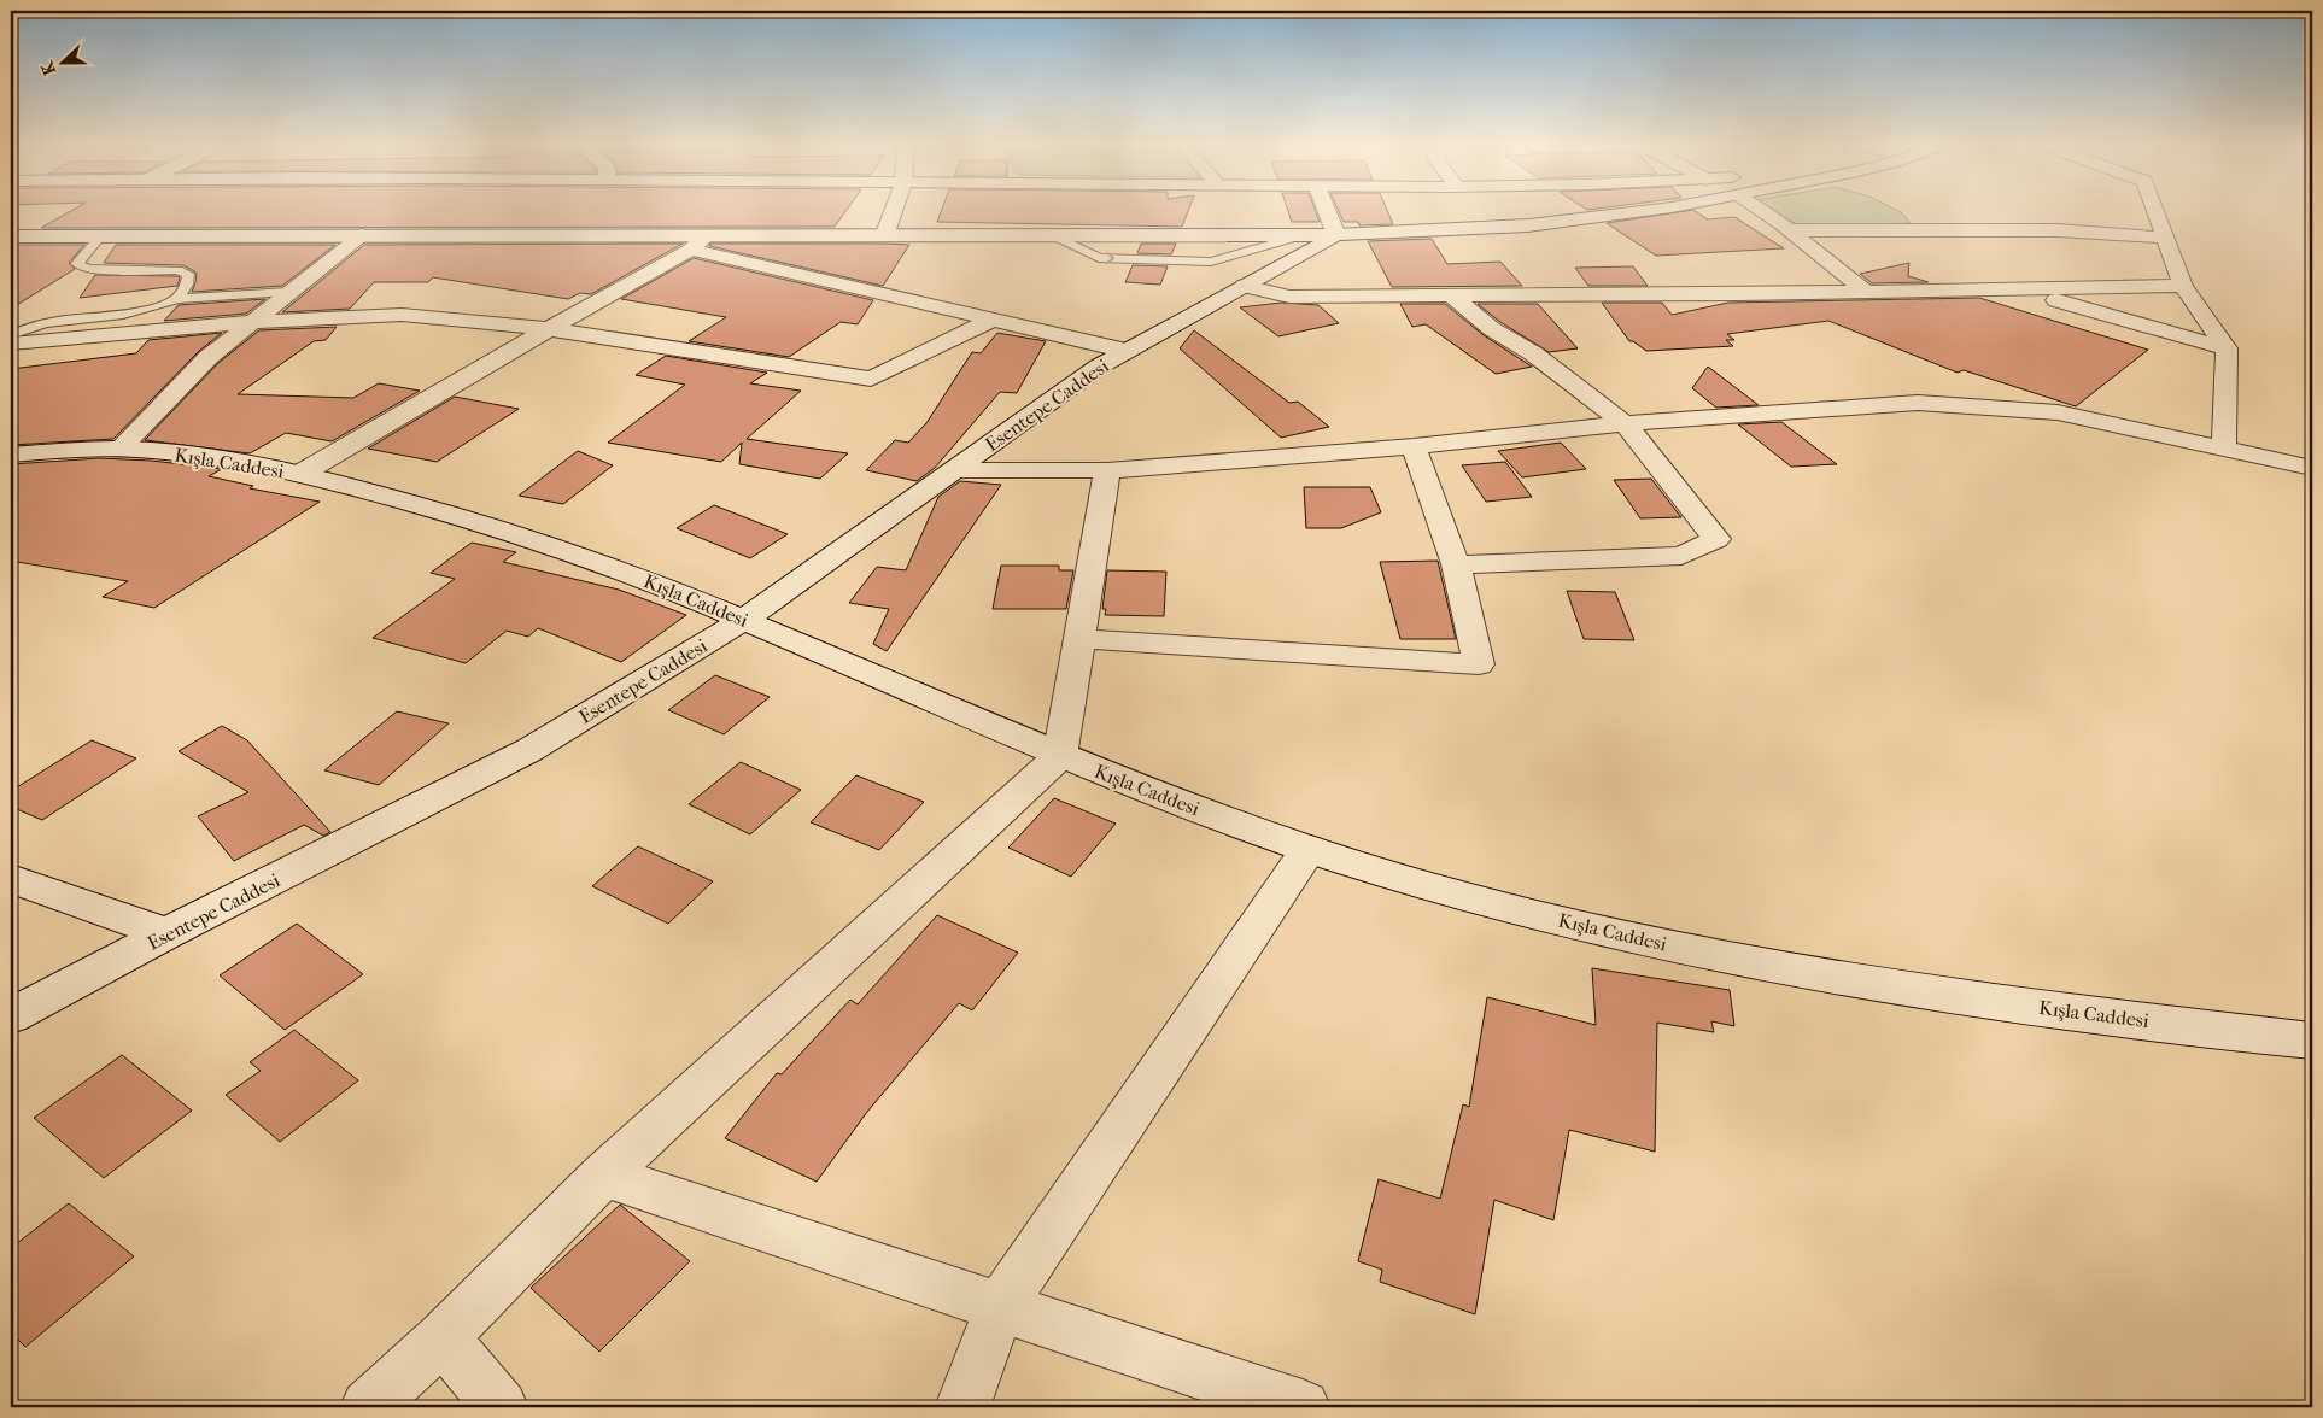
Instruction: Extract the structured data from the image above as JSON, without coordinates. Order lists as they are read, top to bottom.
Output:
{
  "streets": {
    "street": ["Esentepe Caddesi", "Kışla Caddesi"]
  },
  "crossings": [
    ["Esentepe Caddesi", "Kışla Caddesi"]
  ],
  "north": "left"
}
